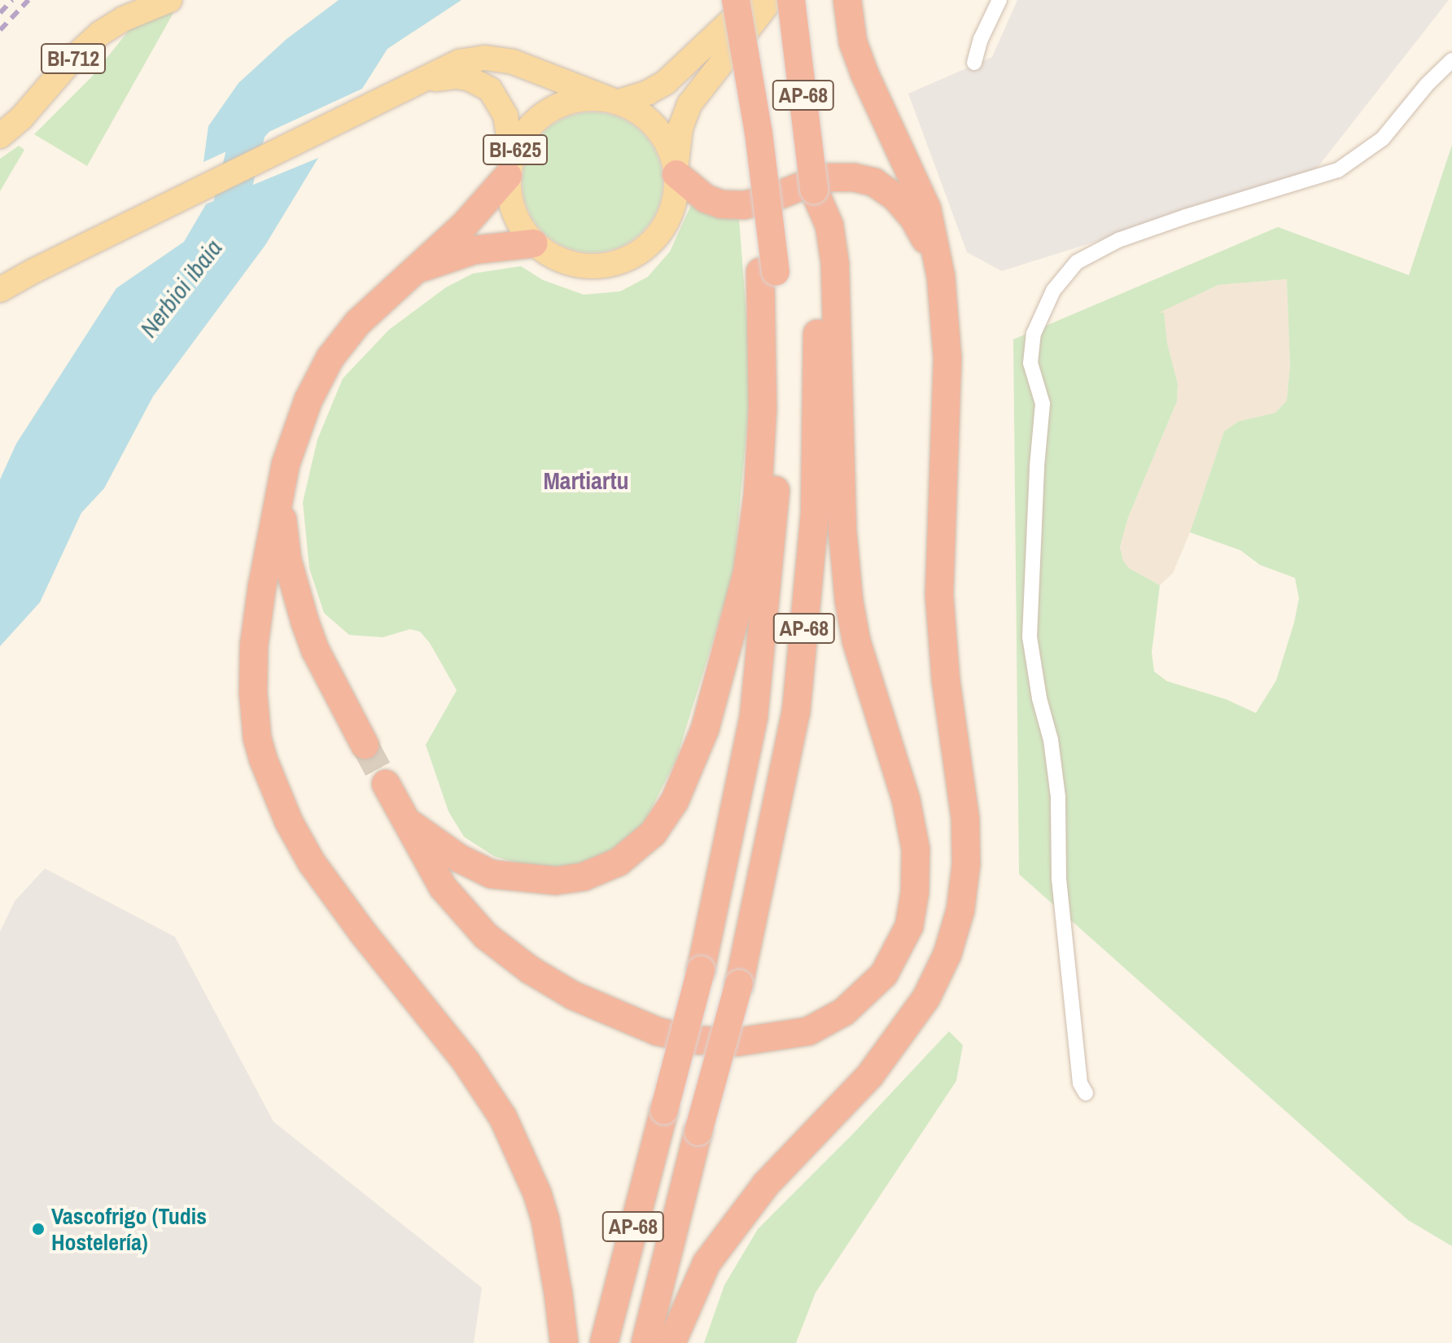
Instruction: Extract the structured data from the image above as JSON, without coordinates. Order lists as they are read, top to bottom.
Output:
{
  "streets": {
    "highway": ["AP-68"],
    "main road": ["BI-712", "BI-625"]
  },
  "districts": ["Martiartu"],
  "water": ["Nerbioi ibaia"],
  "places": ["Vascofrigo (Tudis Hostelería)"]
}
